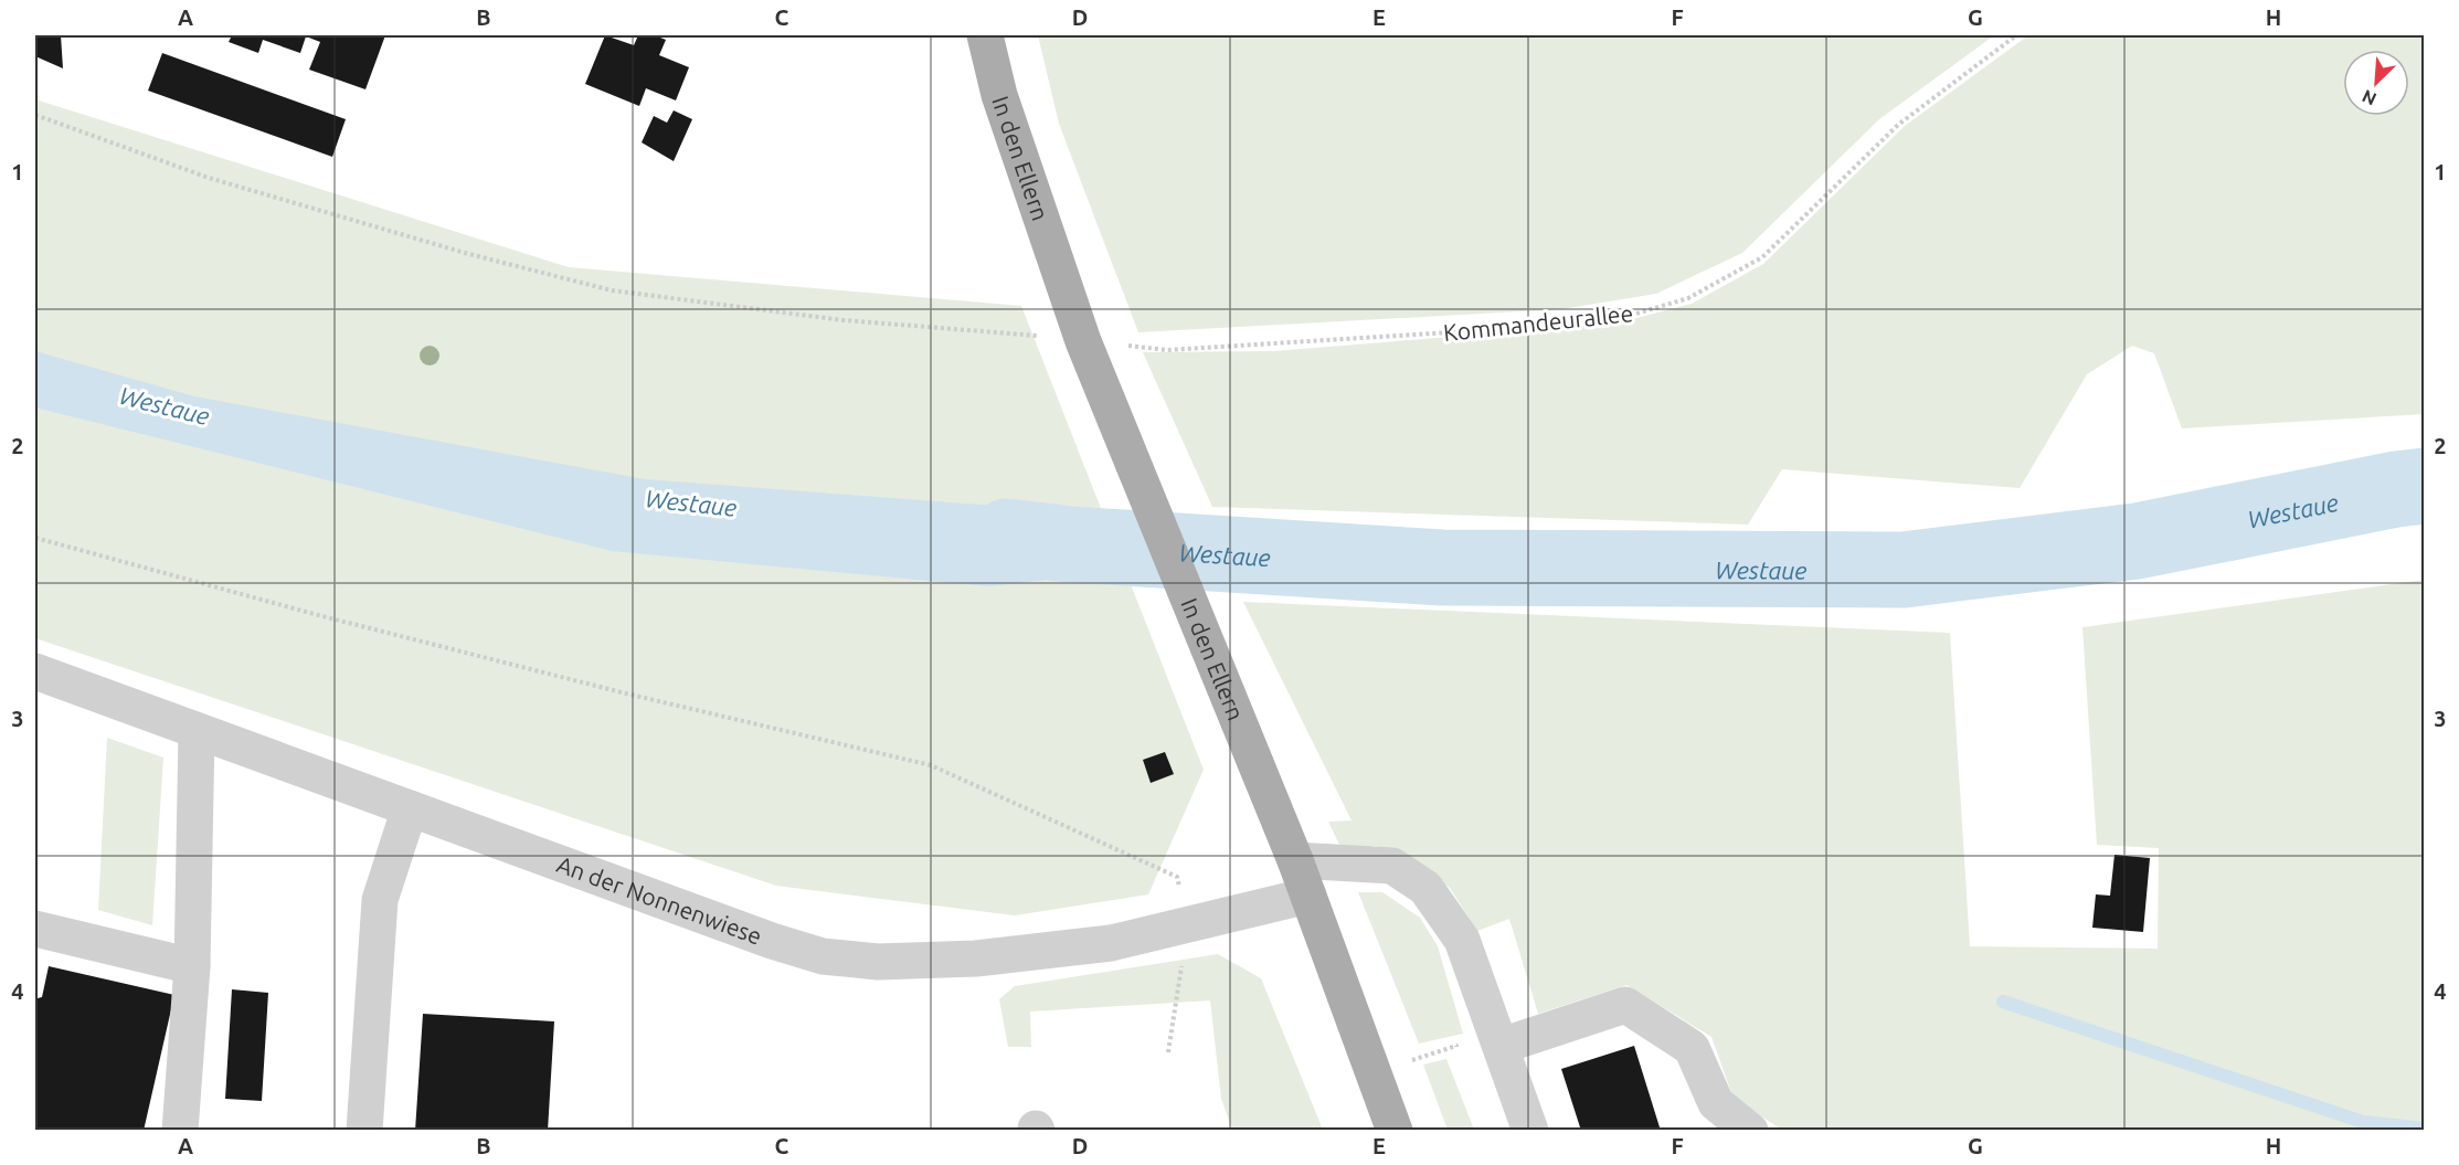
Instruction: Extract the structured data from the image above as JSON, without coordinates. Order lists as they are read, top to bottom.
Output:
{
  "streets": {
    "main road": ["In den Ellern"],
    "street": ["An der Nonnenwiese"],
    "path": ["Kommandeurallee"]
  },
  "crossings": [
    ["In den Ellern", "Kommandeurallee"],
    ["In den Ellern", "An der Nonnenwiese"]
  ],
  "water": ["Westaue"],
  "north": "bottom left",
  "grid": {
    "columns": [
      "A",
      "B",
      "C",
      "D",
      "E",
      "F",
      "G",
      "H"
    ],
    "rows": [
      "1",
      "2",
      "3",
      "4"
    ]
  }
}
